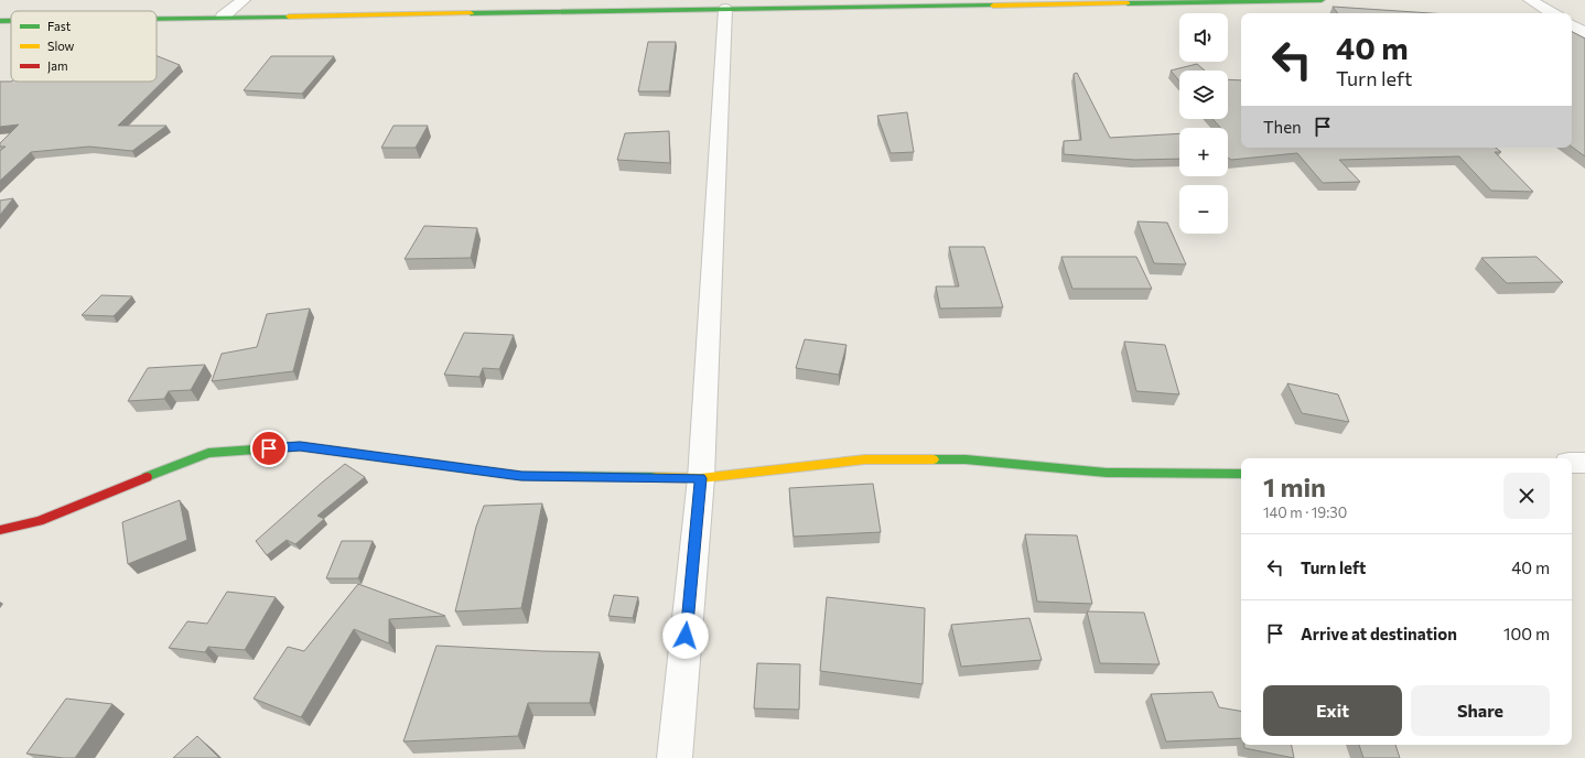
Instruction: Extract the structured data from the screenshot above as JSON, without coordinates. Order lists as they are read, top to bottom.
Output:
{
  "legend": ["Fast", "Slow", "Jam"],
  "page": {
    "map_buttons": ["+", "−"],
    "turn": ["40 m", "Turn left"],
    "then": "Then",
    "heading": ["1 min", "140 m · 19:30"],
    "list": [
      {
        "name": "Turn left",
        "value": "40 m"
      },
      {
        "name": "Arrive at destination",
        "value": "100 m"
      }
    ],
    "buttons": ["Exit", "Share"]
  }
}
